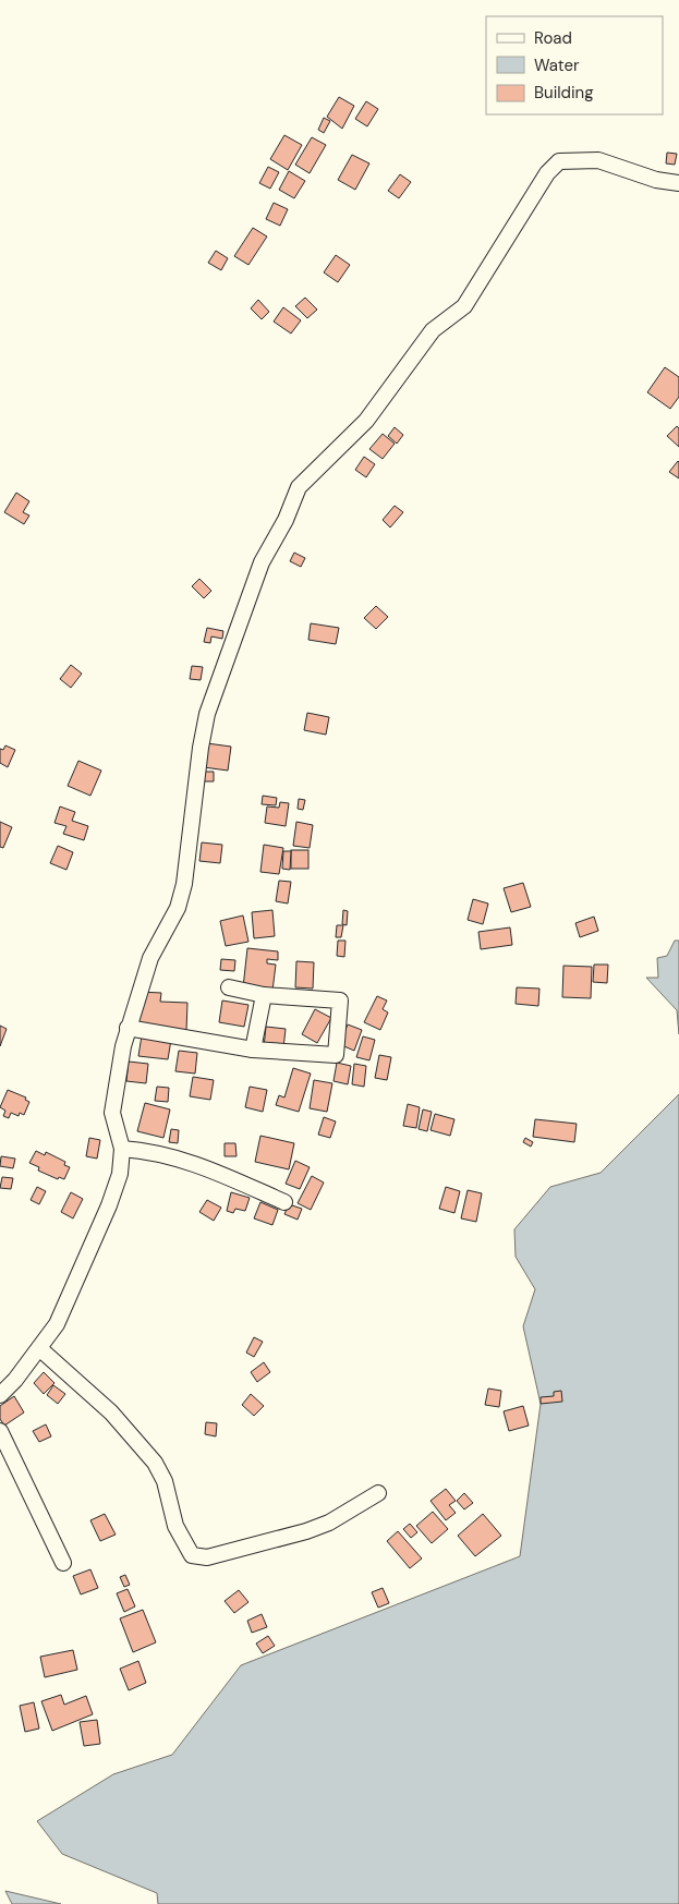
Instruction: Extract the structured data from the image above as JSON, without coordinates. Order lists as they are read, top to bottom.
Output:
{
  "legend": ["Road", "Water", "Building"]
}
